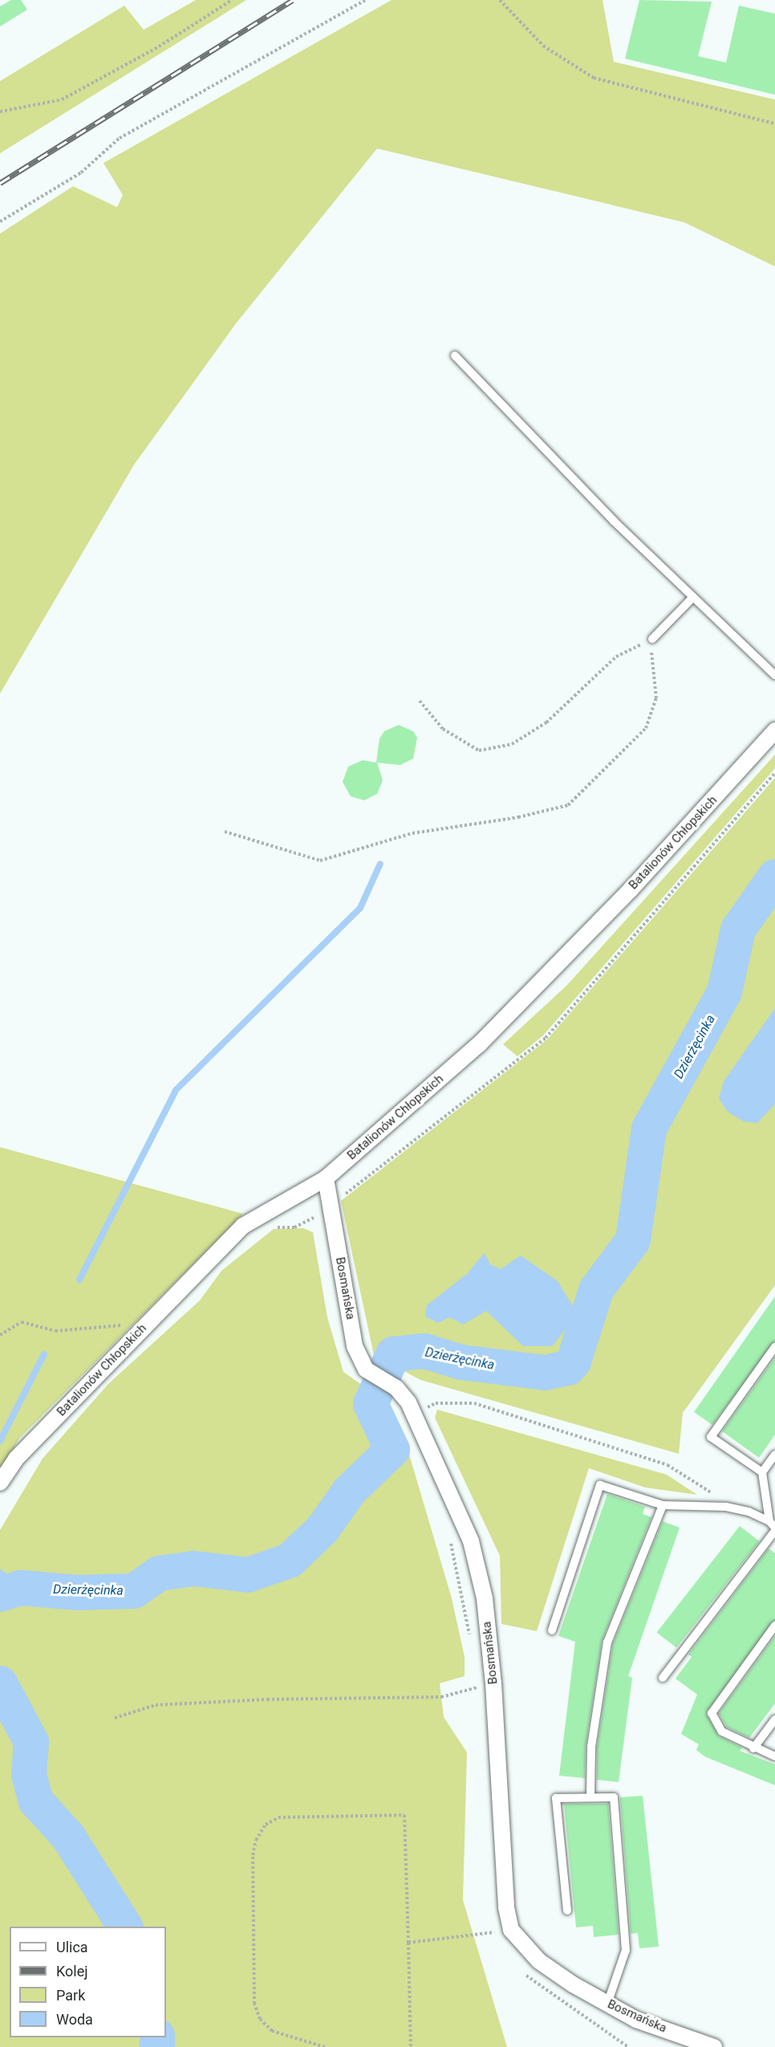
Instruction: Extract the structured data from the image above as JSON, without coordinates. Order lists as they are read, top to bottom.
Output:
{
  "streets": {
    "street": ["Batalionów Chłopskich", "Bosmańska"]
  },
  "crossings": [
    ["Batalionów Chłopskich", "Bosmańska"]
  ],
  "water": ["Dzierżęcinka"],
  "legend": [
    "Ulica",
    "Kolej",
    "Park",
    "Woda"
  ]
}
